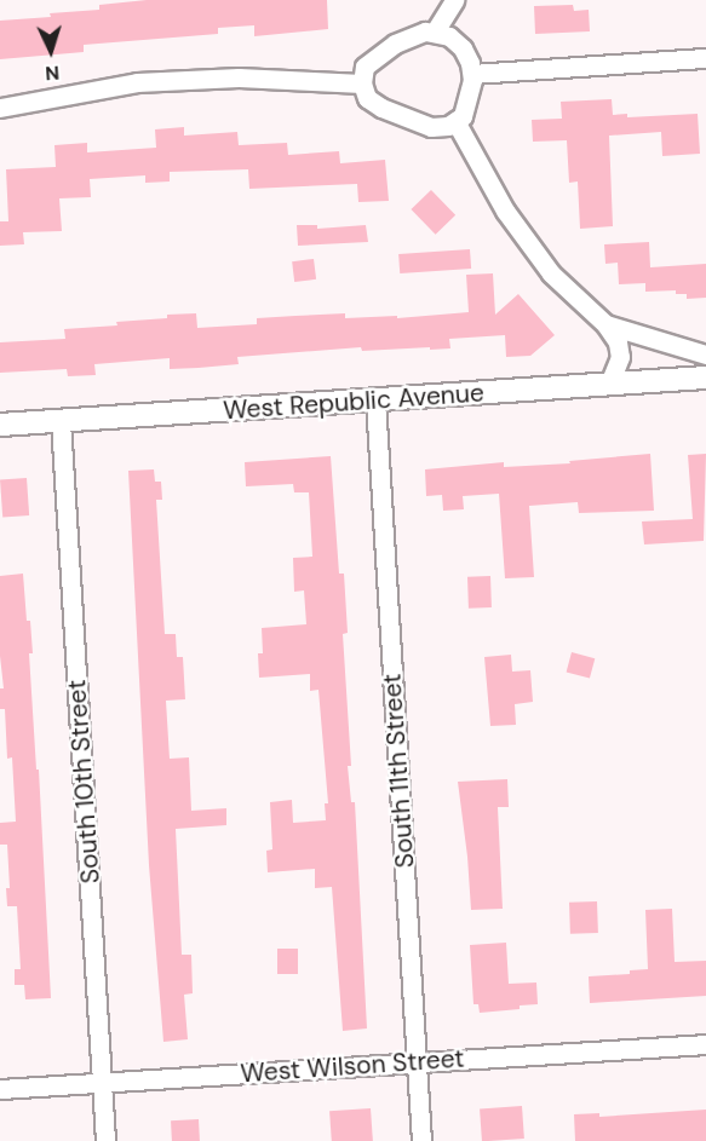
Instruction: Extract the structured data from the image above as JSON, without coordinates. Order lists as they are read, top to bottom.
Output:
{
  "streets": {
    "street": [
      "West Republic Avenue",
      "South 11th Street",
      "South 10th Street",
      "West Wilson Street"
    ]
  },
  "crossings": [
    ["West Republic Avenue", "South 11th Street"],
    ["West Republic Avenue", "South 10th Street"],
    ["South 11th Street", "West Wilson Street"],
    ["South 10th Street", "West Wilson Street"]
  ],
  "north": "bottom"
}
